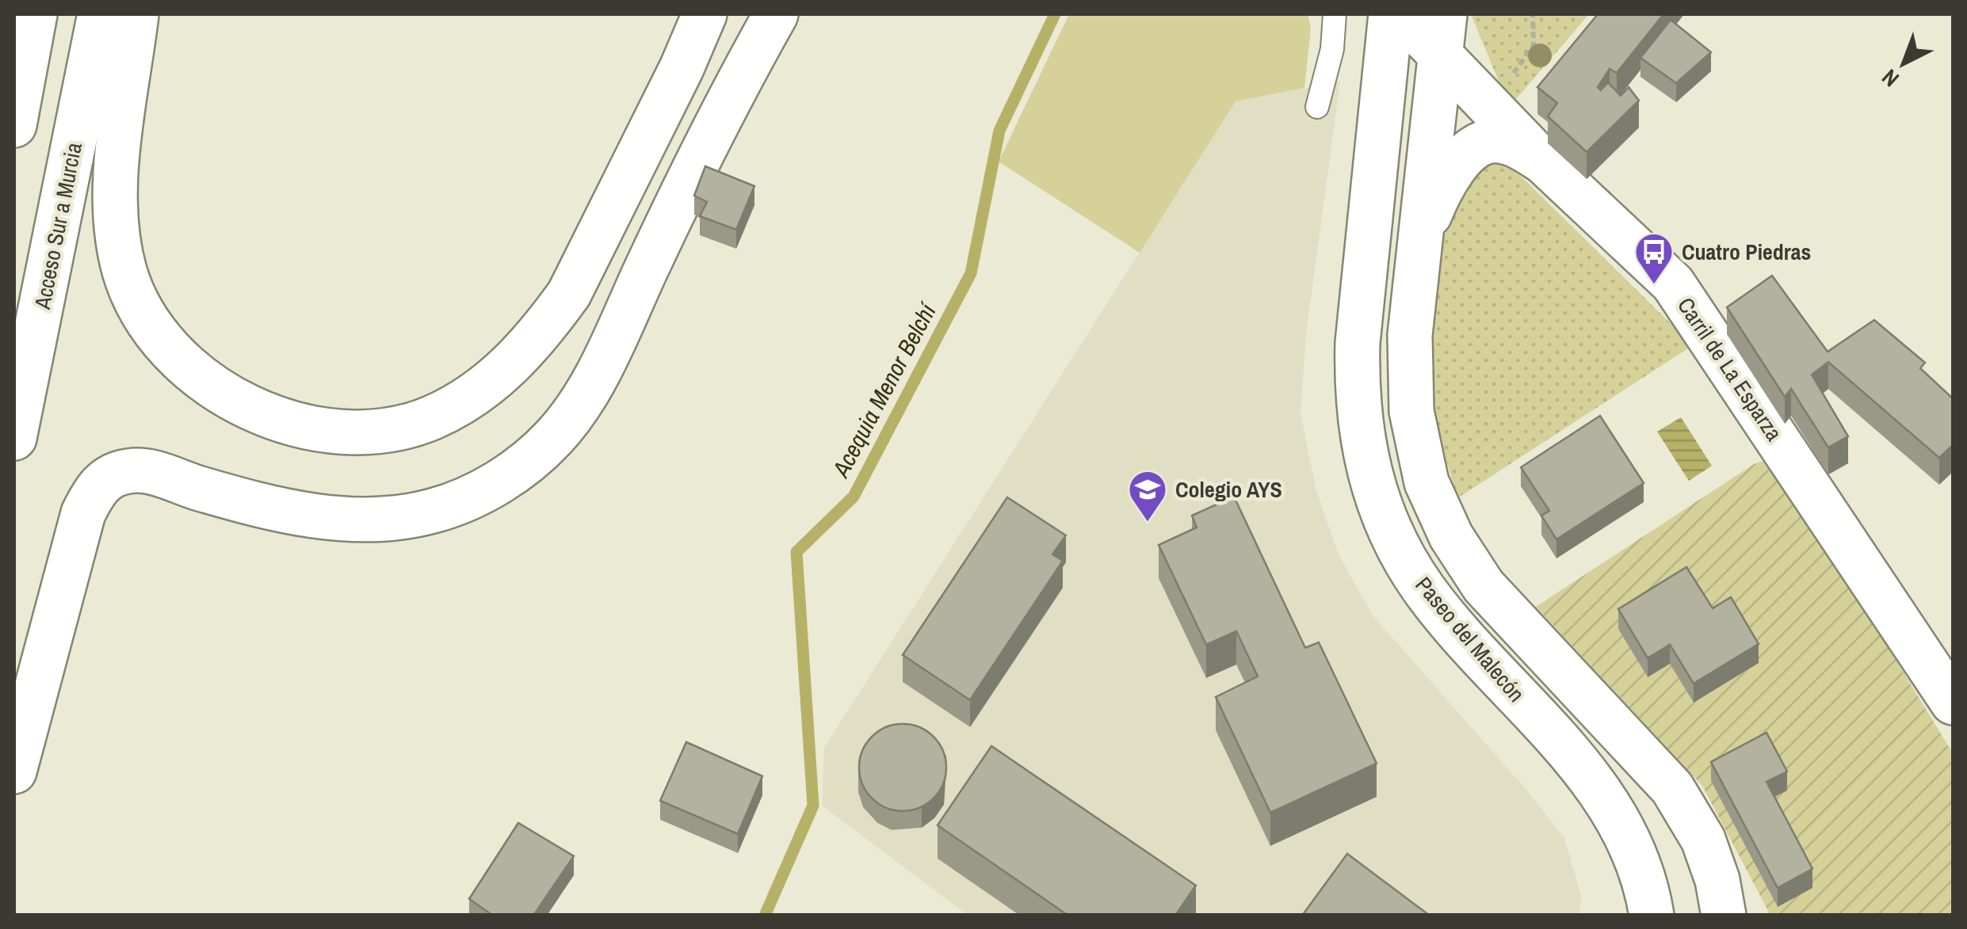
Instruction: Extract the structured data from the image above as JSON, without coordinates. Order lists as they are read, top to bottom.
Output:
{
  "streets": {
    "main road": ["Acceso Sur a Murcia", "Carril de La Esparza", "Paseo del Malecón"]
  },
  "crossings": [
    ["Carril de La Esparza", "Paseo del Malecón"]
  ],
  "water": ["Acequia Menor Belchí"],
  "places": {
    "bus stop": ["Cuatro Piedras"],
    "school or university": ["Colegio AYS"]
  },
  "north": "bottom left"
}
